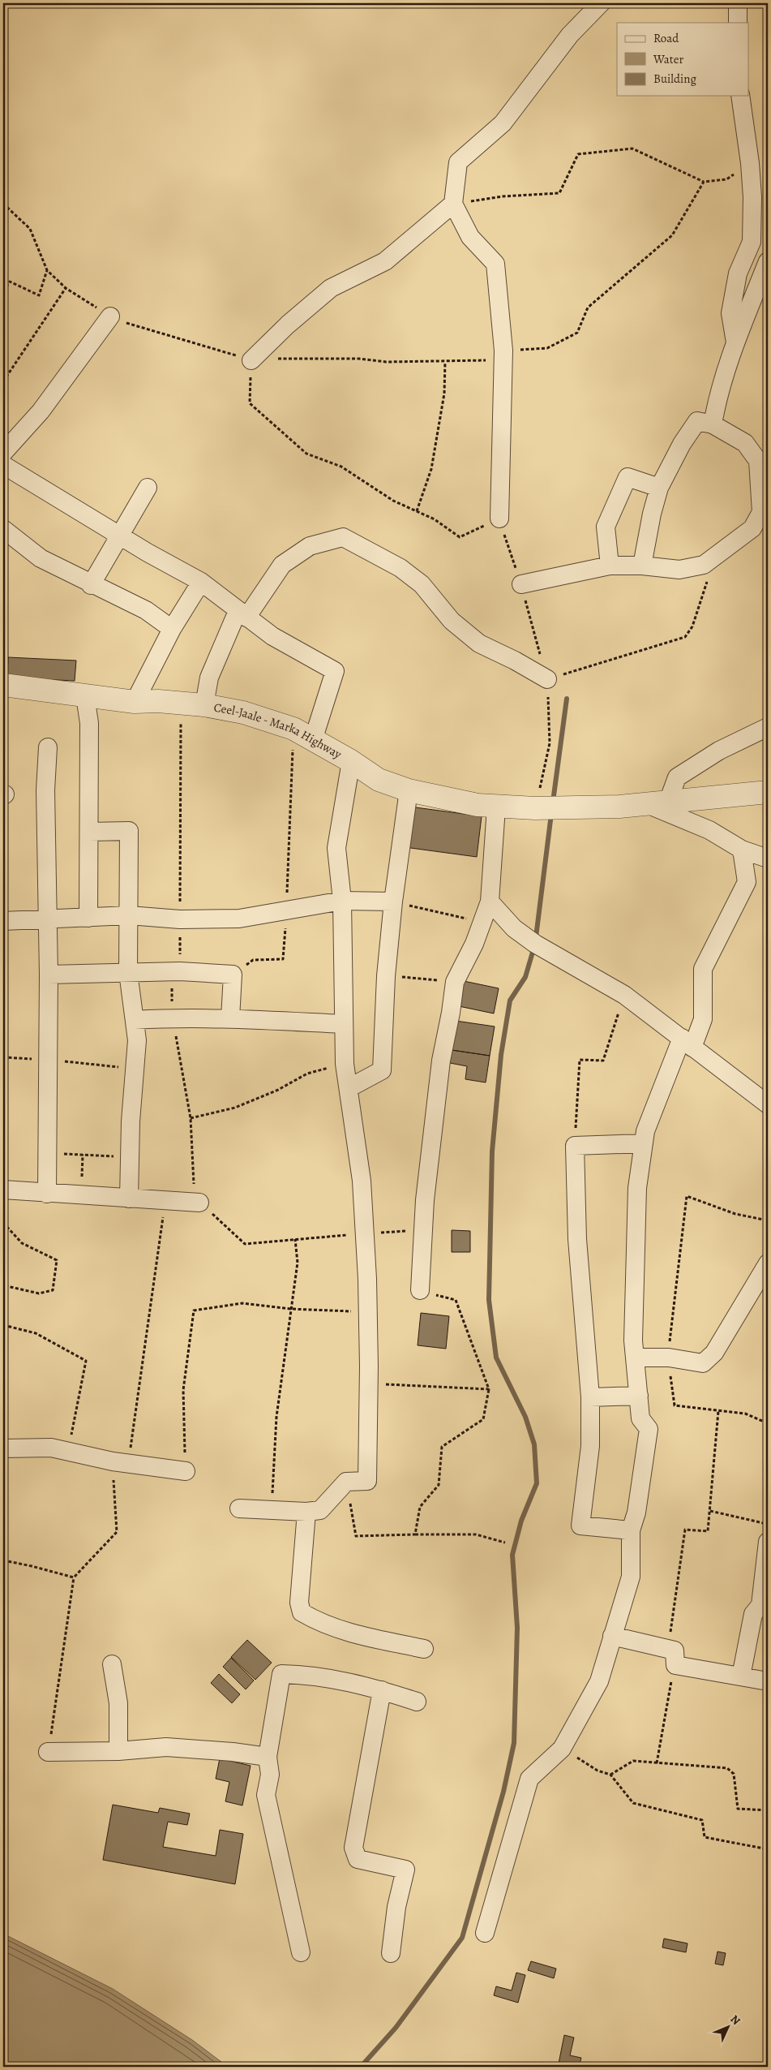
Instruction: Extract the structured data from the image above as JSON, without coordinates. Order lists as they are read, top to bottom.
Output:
{
  "streets": {
    "street": ["Ceel-Jaale - Marka Highway"]
  },
  "legend": ["Road", "Water", "Building"],
  "north": "top right"
}
